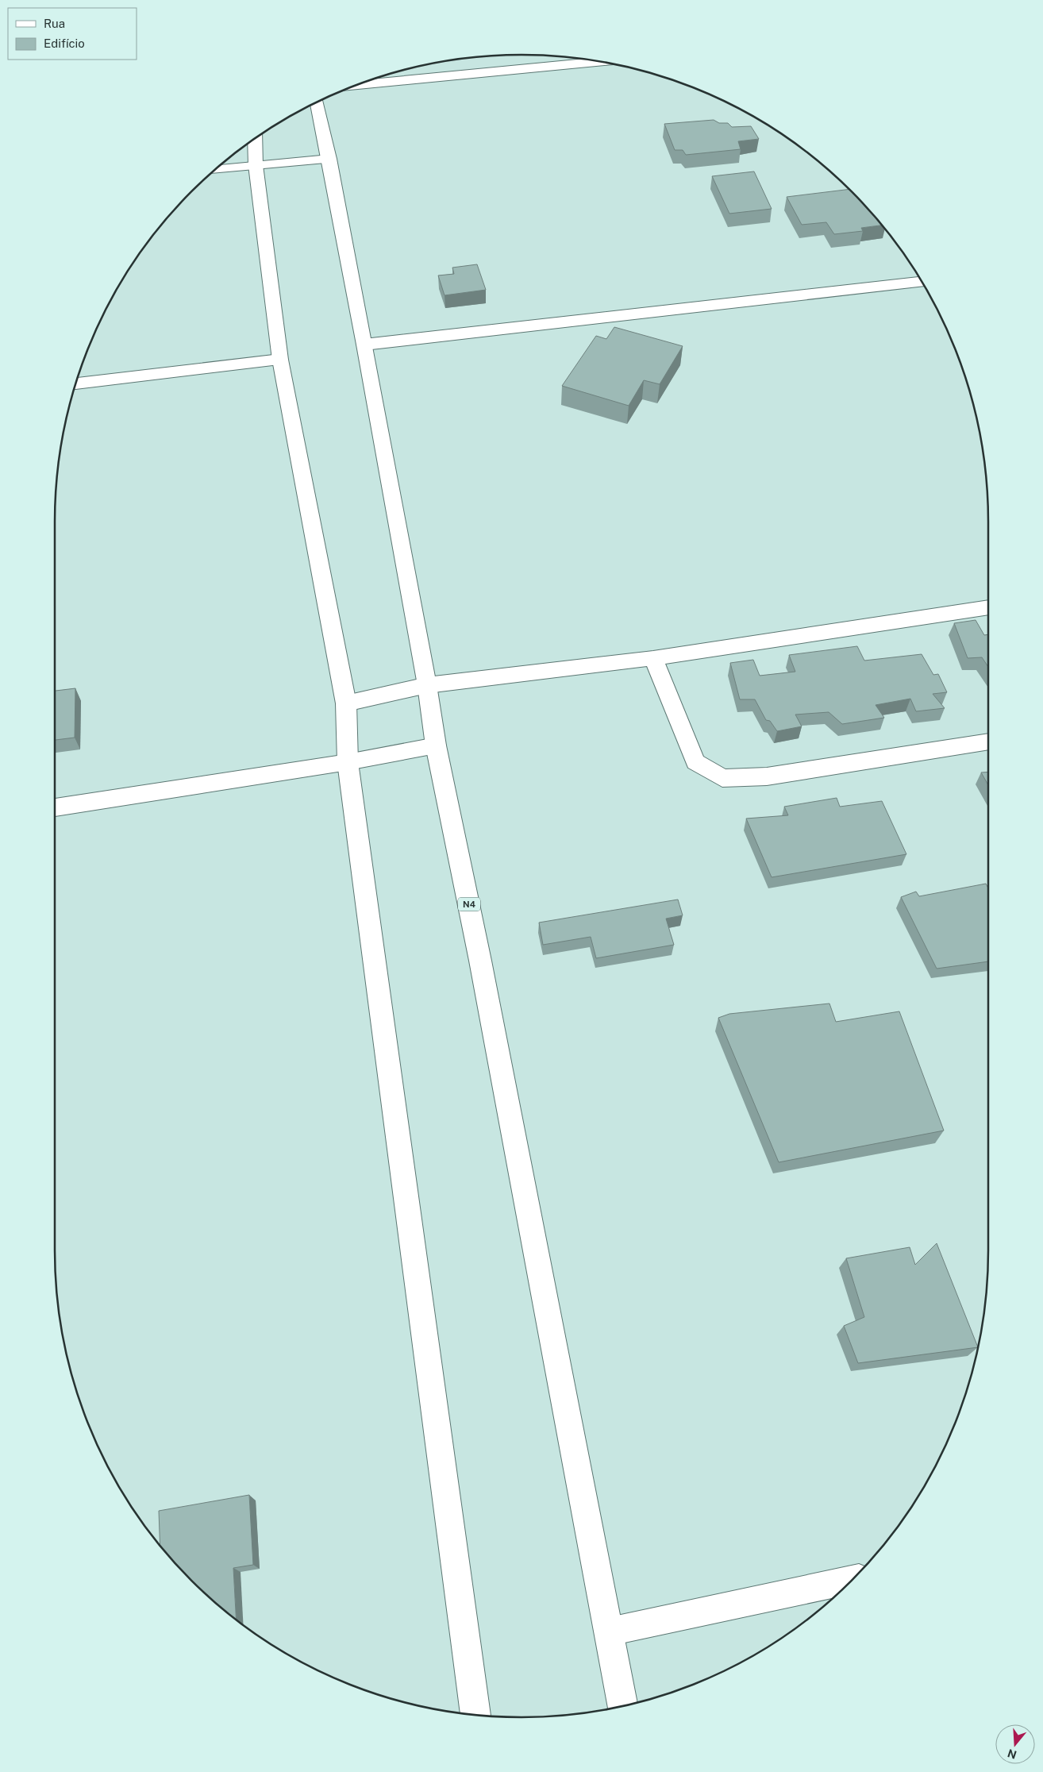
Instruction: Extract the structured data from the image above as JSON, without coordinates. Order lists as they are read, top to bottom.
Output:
{
  "streets": {
    "main road": ["N4"]
  },
  "legend": ["Rua", "Edifício"],
  "north": "bottom"
}
